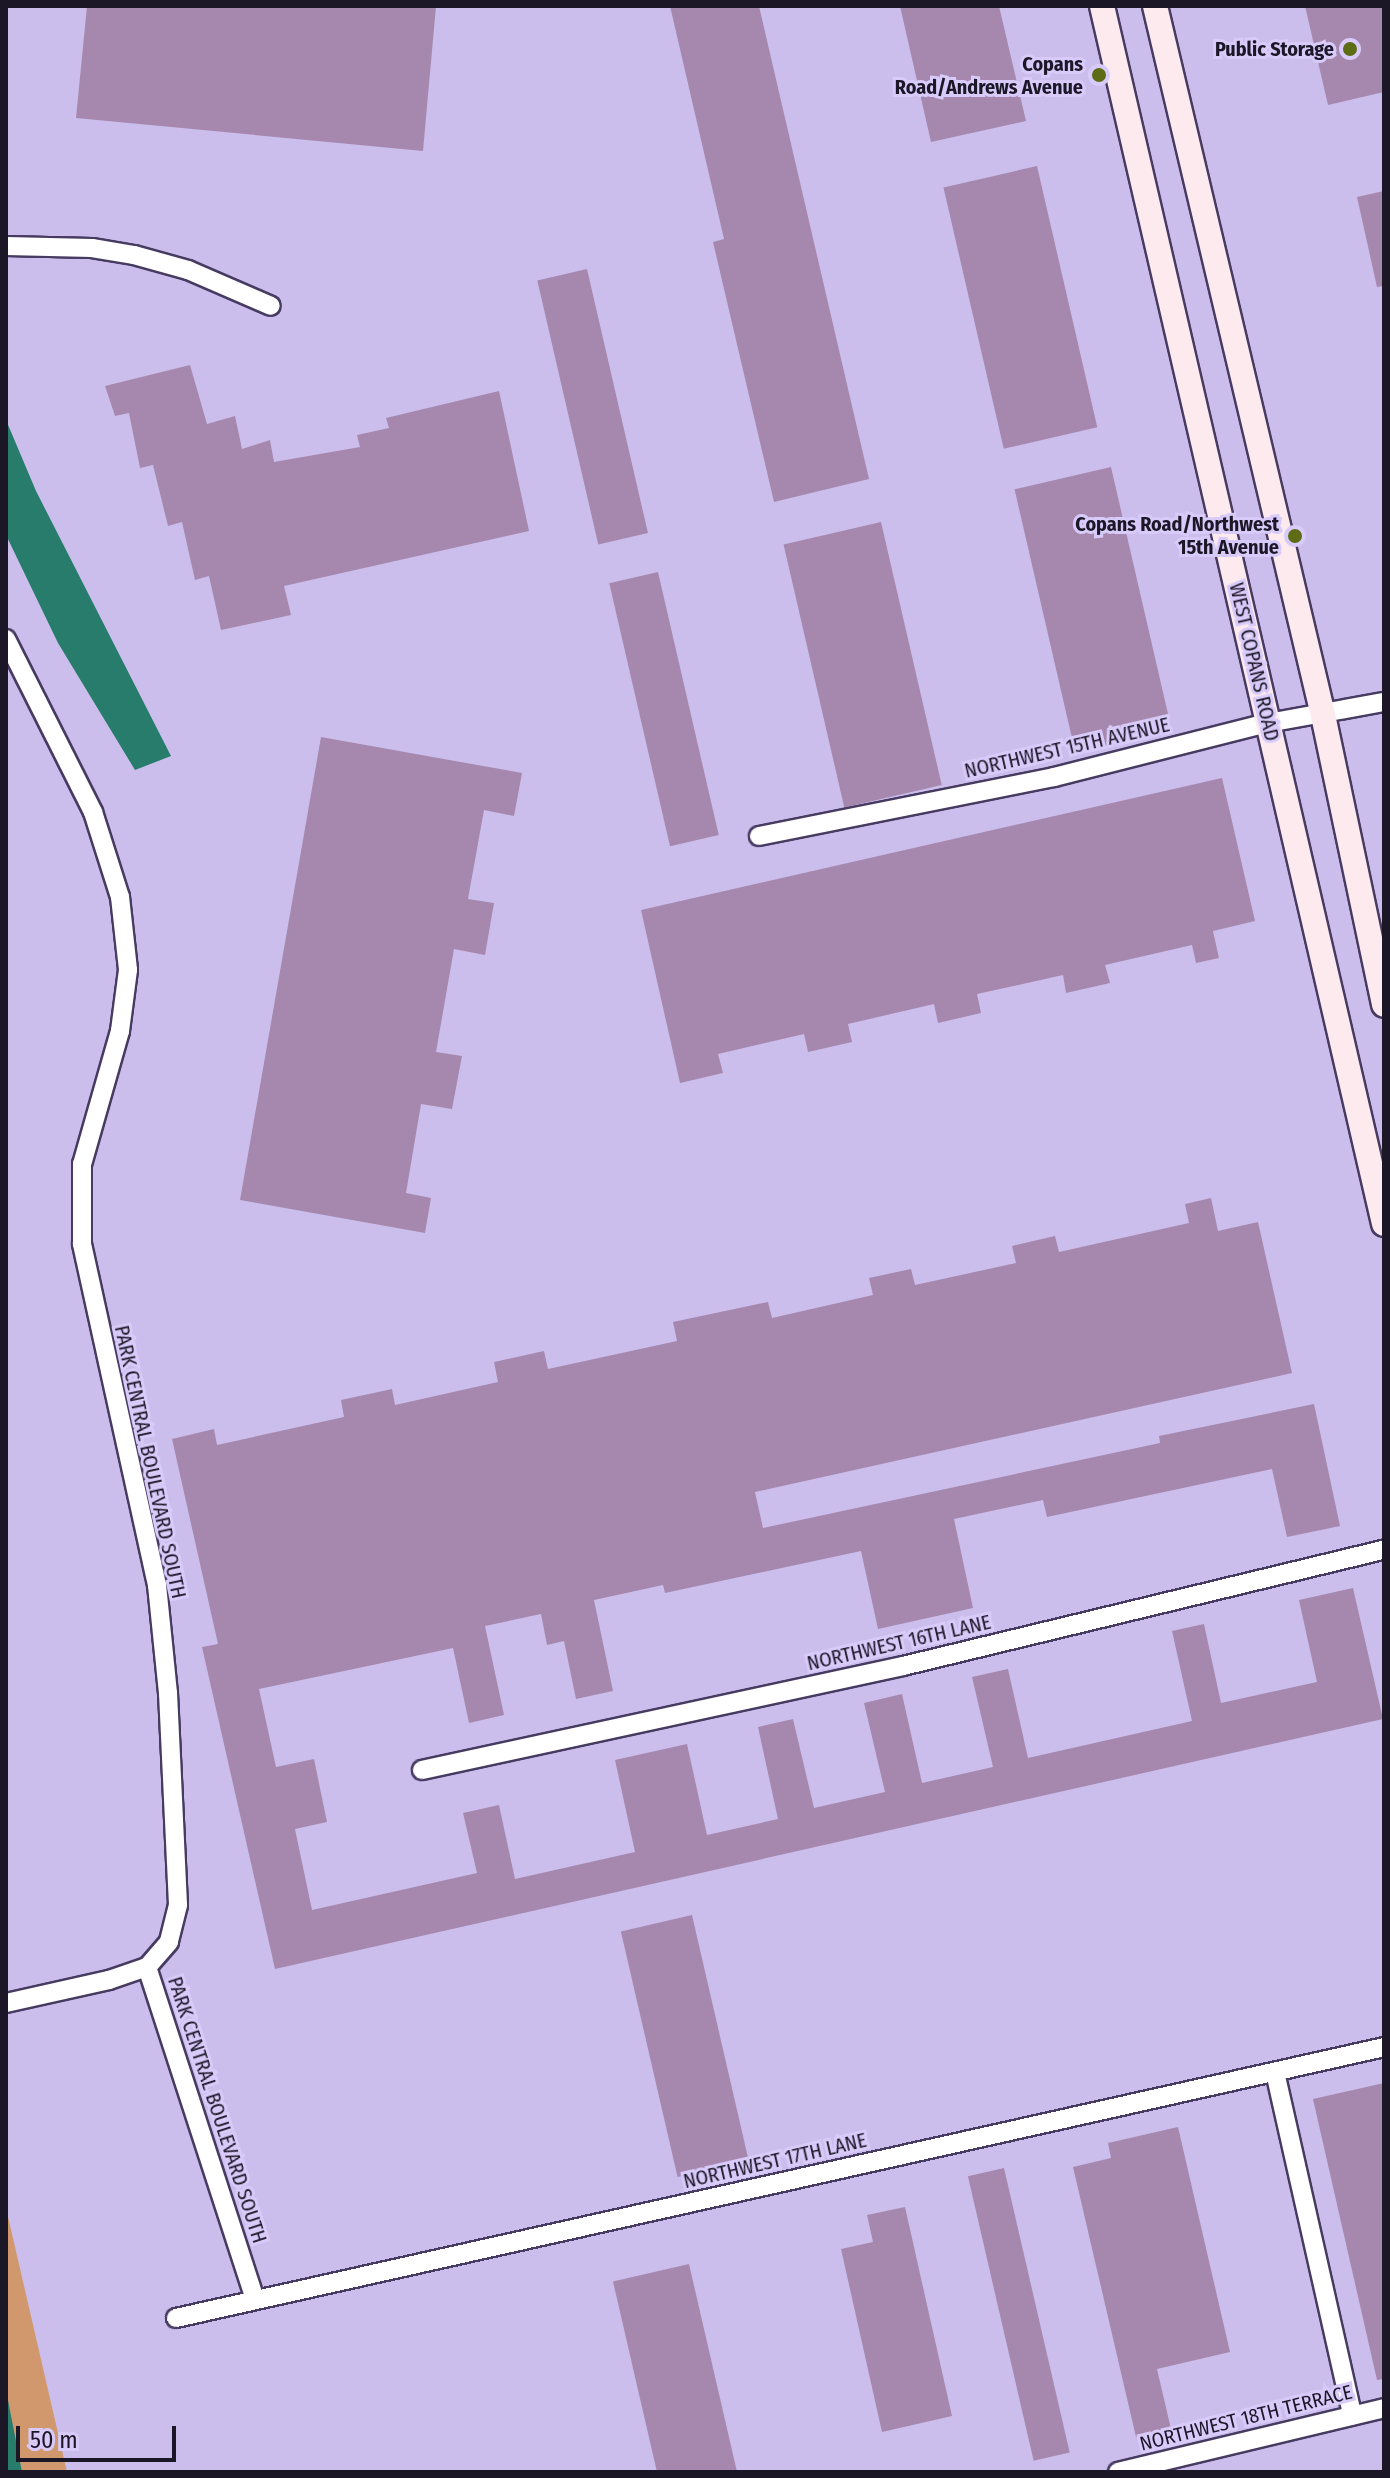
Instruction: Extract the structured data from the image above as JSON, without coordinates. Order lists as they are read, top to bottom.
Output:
{
  "streets": {
    "main road": ["WEST COPANS ROAD"],
    "street": [
      "NORTHWEST 15TH AVENUE",
      "PARK CENTRAL BOULEVARD SOUTH",
      "NORTHWEST 16TH LANE",
      "NORTHWEST 17TH LANE",
      "NORTHWEST 18TH TERRACE"
    ]
  },
  "crossings": [
    ["WEST COPANS ROAD", "NORTHWEST 15TH AVENUE"],
    ["PARK CENTRAL BOULEVARD SOUTH", "NORTHWEST 17TH LANE"]
  ],
  "places": ["Public Storage", "Copans Road/Andrews Avenue", "Copans Road/Northwest 15th Avenue"],
  "scale_bar": "50 m"
}
